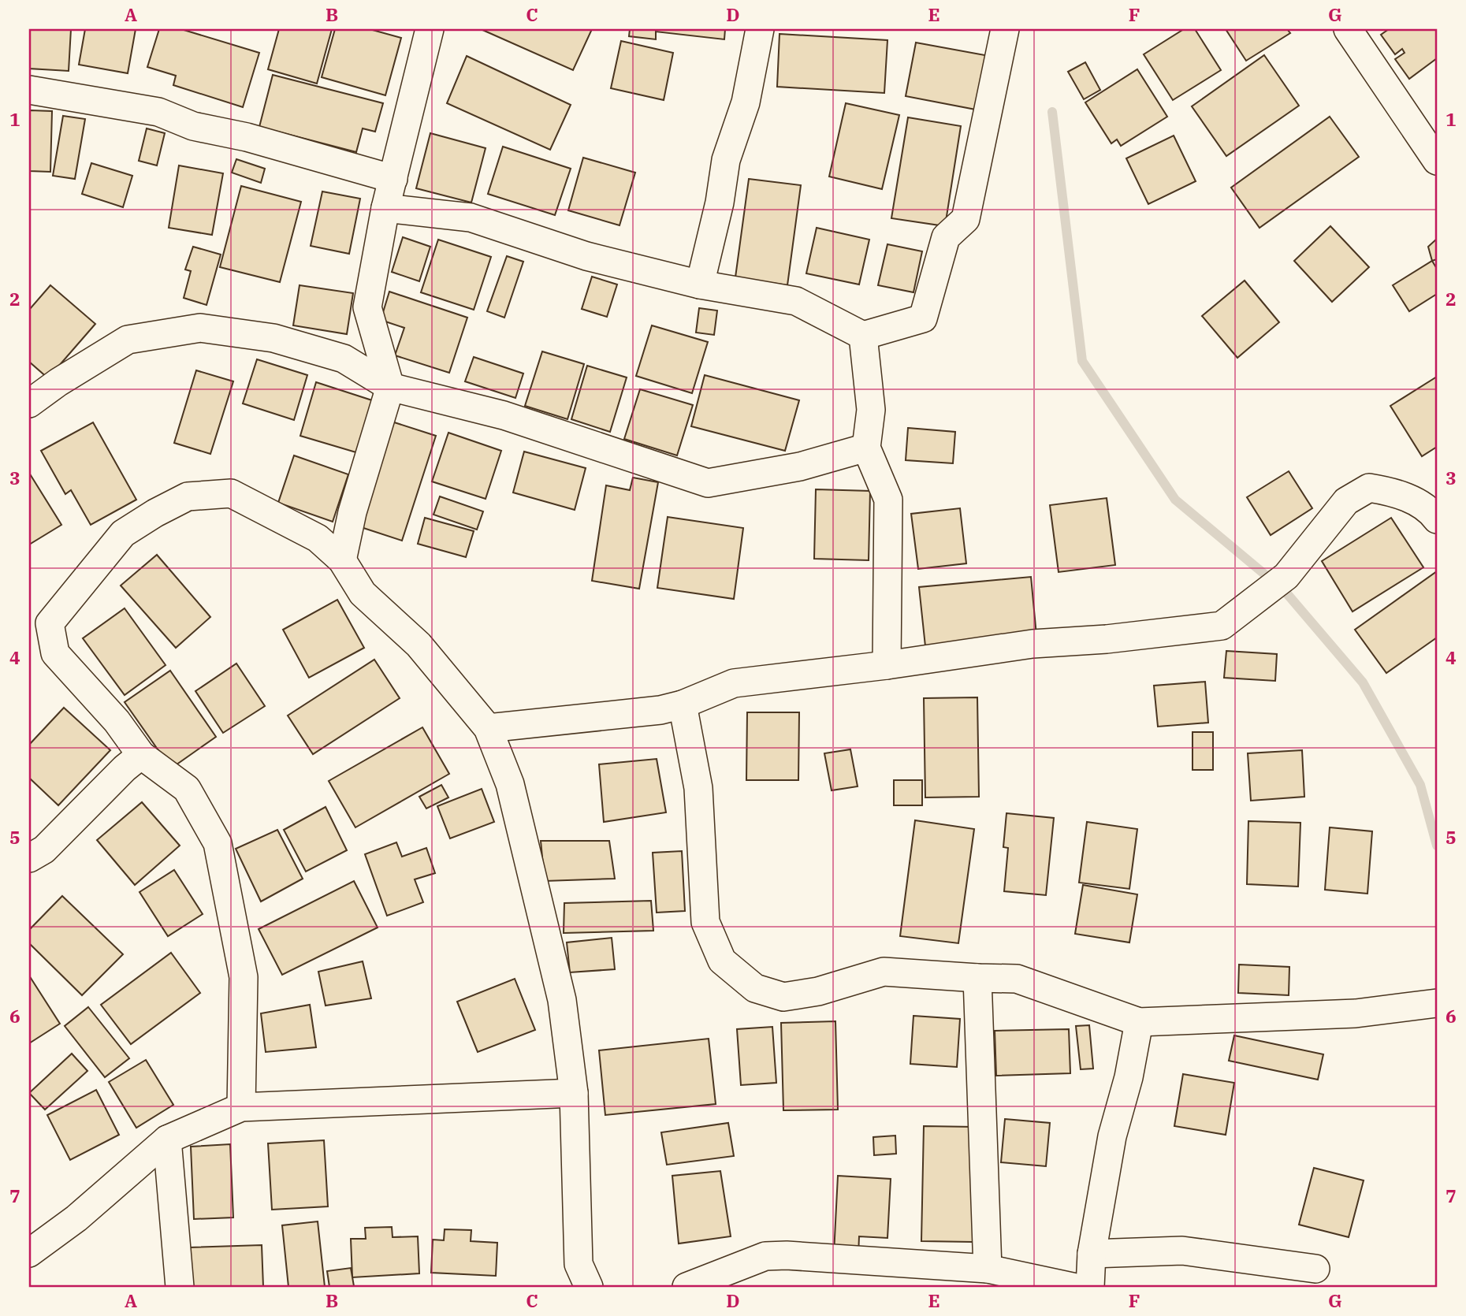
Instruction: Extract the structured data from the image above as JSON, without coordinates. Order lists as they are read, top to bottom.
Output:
{
  "grid": {
    "columns": [
      "A",
      "B",
      "C",
      "D",
      "E",
      "F",
      "G"
    ],
    "rows": [
      "1",
      "2",
      "3",
      "4",
      "5",
      "6",
      "7"
    ]
  }
}
